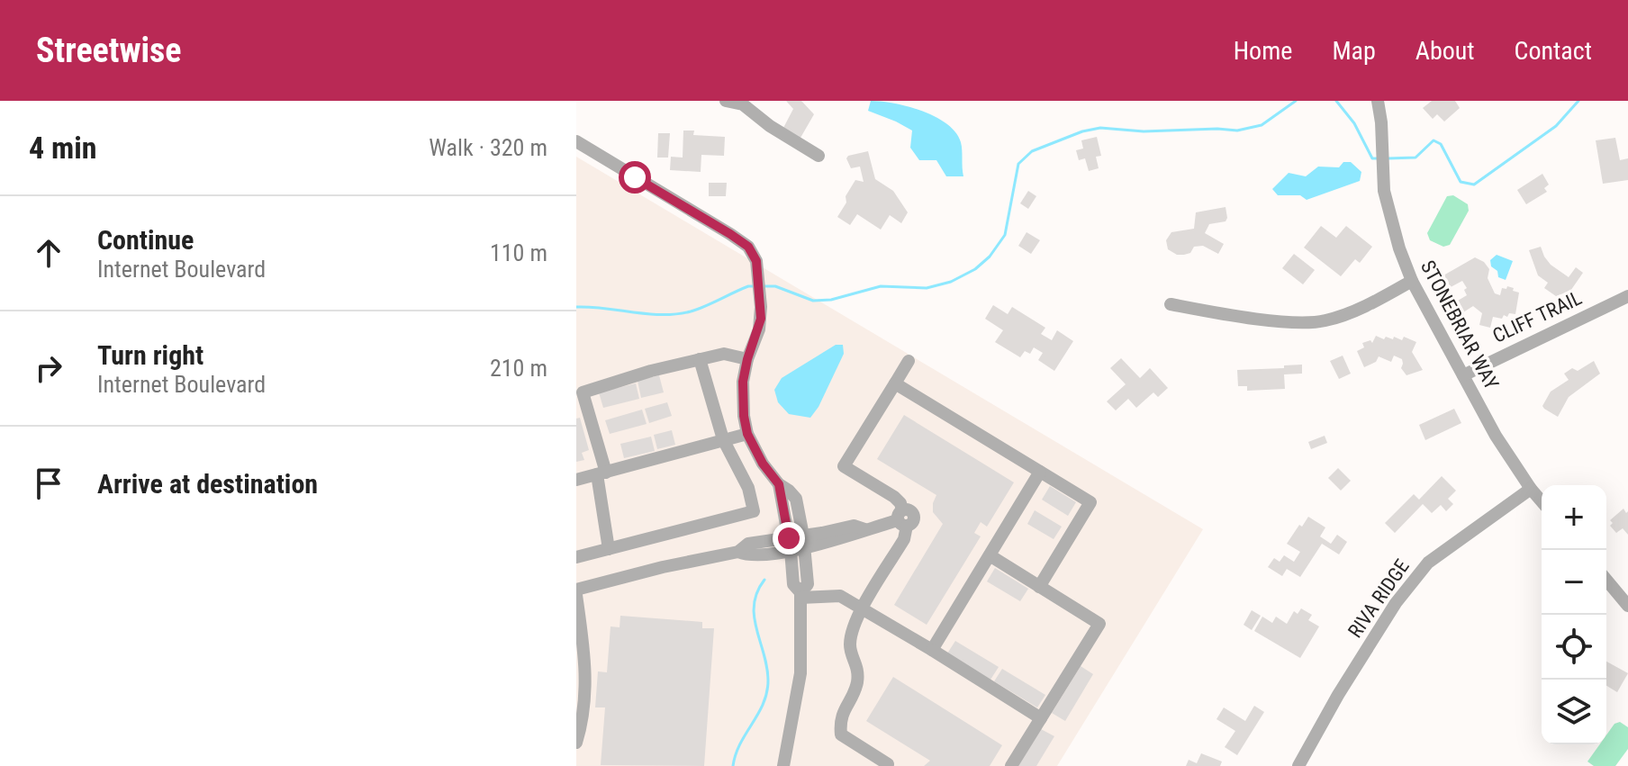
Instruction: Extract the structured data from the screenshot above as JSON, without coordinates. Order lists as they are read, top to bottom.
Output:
{
  "streets": {
    "street": ["CLIFF TRAIL", "STONEBRIAR WAY", "RIVA RIDGE"]
  },
  "crossings": [
    ["CLIFF TRAIL", "STONEBRIAR WAY"],
    ["STONEBRIAR WAY", "RIVA RIDGE"]
  ],
  "page": {
    "header": "Streetwise",
    "nav": [
      "Home",
      "Map",
      "About",
      "Contact"
    ],
    "heading": ["4 min", "Walk · 320 m"],
    "list": [
      ["Continue", "Internet Boulevard", "110 m"],
      ["Turn right", "Internet Boulevard", "210 m"],
      "Arrive at destination"
    ],
    "map_buttons": ["+", "−"]
  }
}
